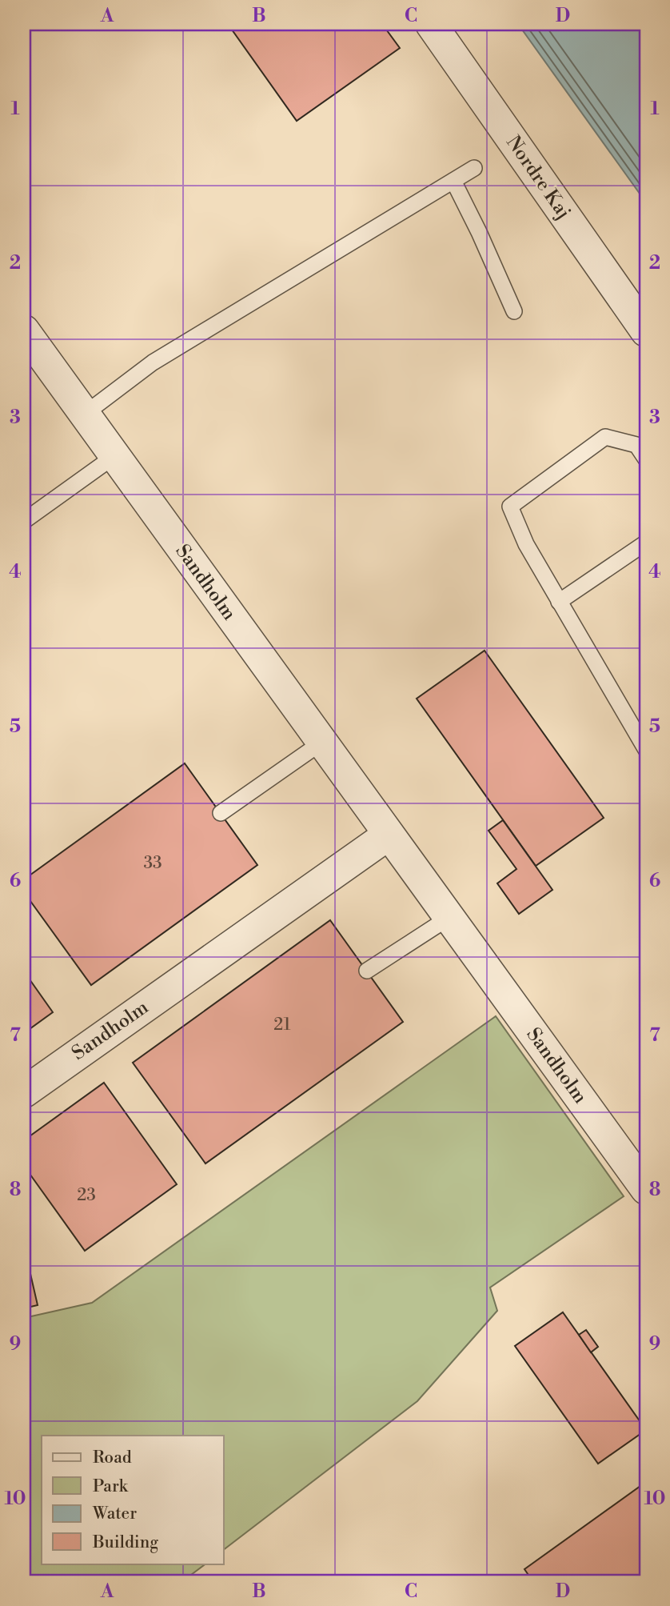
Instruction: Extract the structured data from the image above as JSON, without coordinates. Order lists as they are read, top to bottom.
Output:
{
  "streets": {
    "street": ["Nordre Kaj", "Sandholm"]
  },
  "house_numbers": ["33", "21", "23"],
  "legend": [
    "Road",
    "Park",
    "Water",
    "Building"
  ],
  "grid": {
    "columns": [
      "A",
      "B",
      "C",
      "D"
    ],
    "rows": [
      "1",
      "2",
      "3",
      "4",
      "5",
      "6",
      "7",
      "8",
      "9",
      "10"
    ]
  }
}
